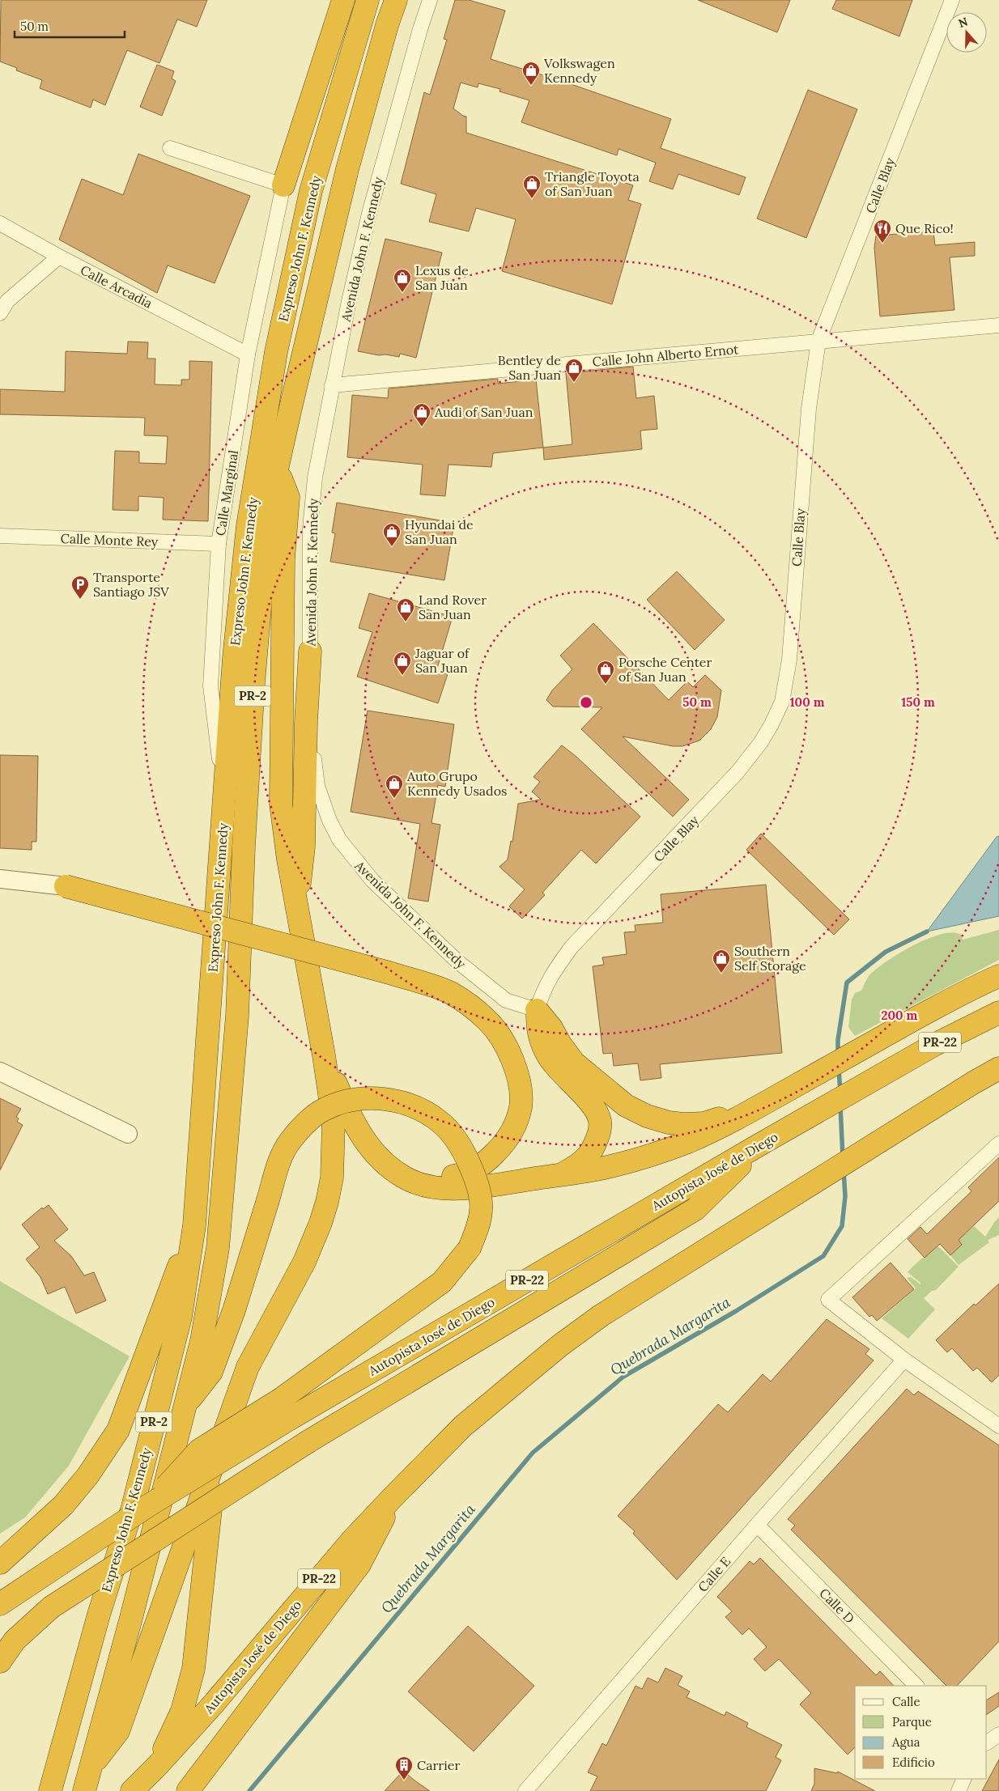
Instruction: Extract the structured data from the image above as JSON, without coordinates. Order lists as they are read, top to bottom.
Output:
{
  "streets": {
    "highway": [
      "Expreso John F. Kennedy",
      "PR-2",
      "PR-22",
      "Autopista José de Diego"
    ],
    "street": [
      "Calle Blay",
      "Avenida John F. Kennedy",
      "Calle Arcadia",
      "Calle John Alberto Ernot",
      "Calle Marginal",
      "Calle Monte Rey",
      "Calle E",
      "Calle D"
    ]
  },
  "crossings": [
    ["Calle Blay", "Avenida John F. Kennedy"],
    ["Calle Blay", "Calle John Alberto Ernot"],
    ["Expreso John F. Kennedy", "Calle Marginal"],
    ["Avenida John F. Kennedy", "Calle John Alberto Ernot"],
    ["Calle Arcadia", "Calle Marginal"],
    ["Calle Marginal", "Calle Monte Rey"],
    ["Calle E", "Calle D"]
  ],
  "water": ["Quebrada Margarita"],
  "places": {
    "shop": [
      "Volkswagen Kennedy",
      "Triangle Toyota of San Juan",
      "Lexus de San Juan",
      "Bentley de San Juan",
      "Audi of San Juan",
      "Hyundai de San Juan",
      "Land Rover San Juan",
      "Jaguar of San Juan",
      "Porsche Center of San Juan",
      "Auto Grupo Kennedy Usados",
      "Southern Self Storage"
    ],
    "restaurant": ["Que Rico!"],
    "parking": ["Transporte Santiago JSV"],
    "building": ["Carrier"]
  },
  "legend": [
    "Calle",
    "Parque",
    "Agua",
    "Edificio"
  ],
  "scale_bar": "50 m",
  "north": "top",
  "rings": [
    "50 m",
    "100 m",
    "150 m",
    "200 m"
  ]
}
